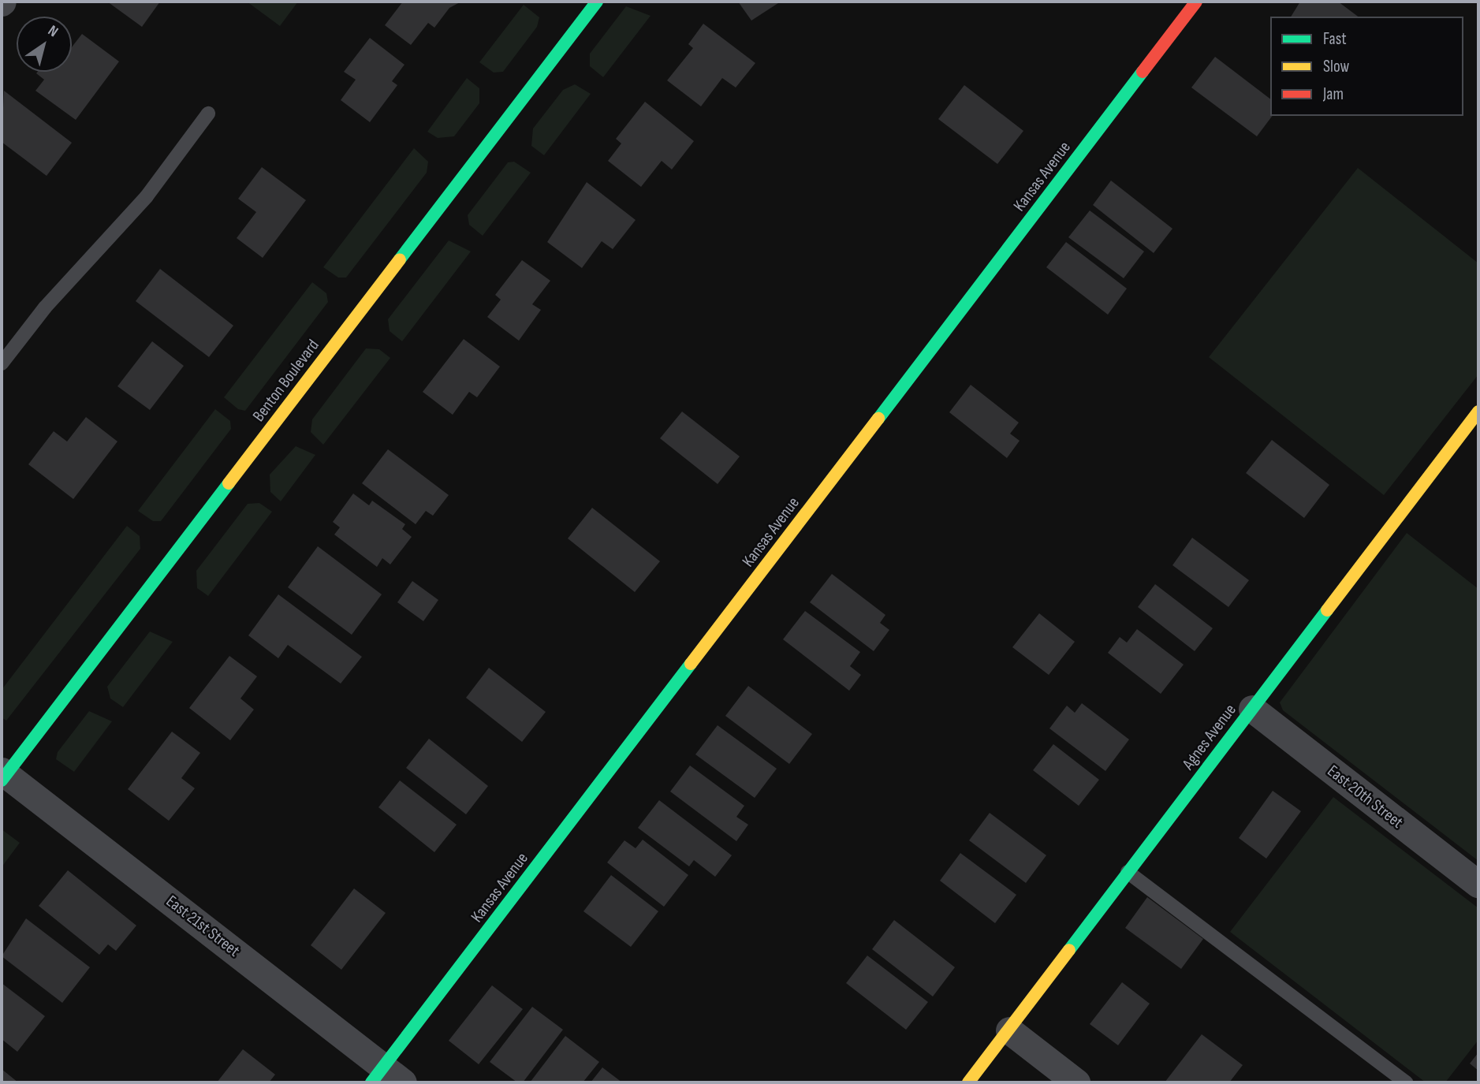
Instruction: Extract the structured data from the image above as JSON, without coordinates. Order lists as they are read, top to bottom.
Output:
{
  "streets": {
    "street": [
      "Kansas Avenue",
      "Benton Boulevard",
      "Agnes Avenue",
      "East 20th Street",
      "East 21st Street"
    ]
  },
  "crossings": [
    ["Kansas Avenue", "East 21st Street"],
    ["Benton Boulevard", "East 21st Street"],
    ["Agnes Avenue", "East 20th Street"]
  ],
  "legend": ["Fast", "Slow", "Jam"],
  "north": "top right"
}
